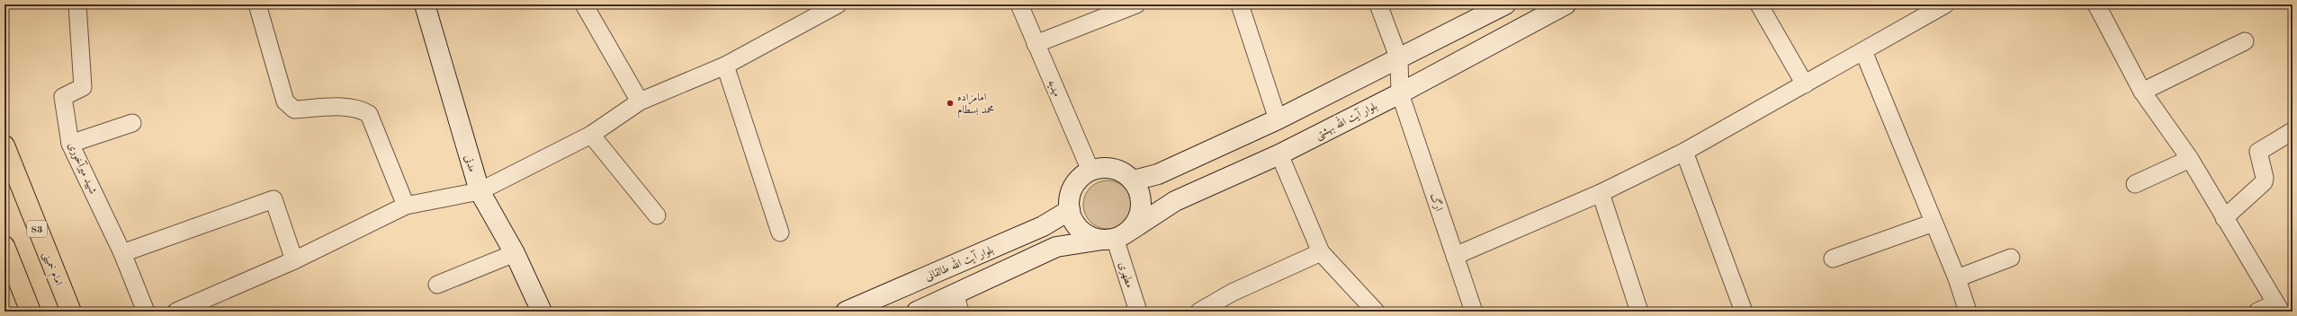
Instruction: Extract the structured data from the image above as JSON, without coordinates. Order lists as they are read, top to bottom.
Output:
{
  "streets": {
    "highway": ["83", "امام خمینی"],
    "street": [
      "مهدیه",
      "بلوار آیت الله بهشتی",
      "مدنی",
      "شهید میرآخوری",
      "ارگ",
      "بلوار آیت الله طالقانی",
      "مطهری"
    ]
  },
  "crossings": [
    ["مهدیه", "بلوار آیت الله بهشتی"],
    ["مهدیه", "بلوار آیت الله طالقانی"],
    ["مهدیه", "مطهری"],
    ["بلوار آیت الله بهشتی", "ارگ"],
    ["بلوار آیت الله بهشتی", "بلوار آیت الله طالقانی"],
    ["بلوار آیت الله بهشتی", "مطهری"],
    ["بلوار آیت الله طالقانی", "مطهری"]
  ],
  "places": ["امامزاده محمد بسطام"]
}
